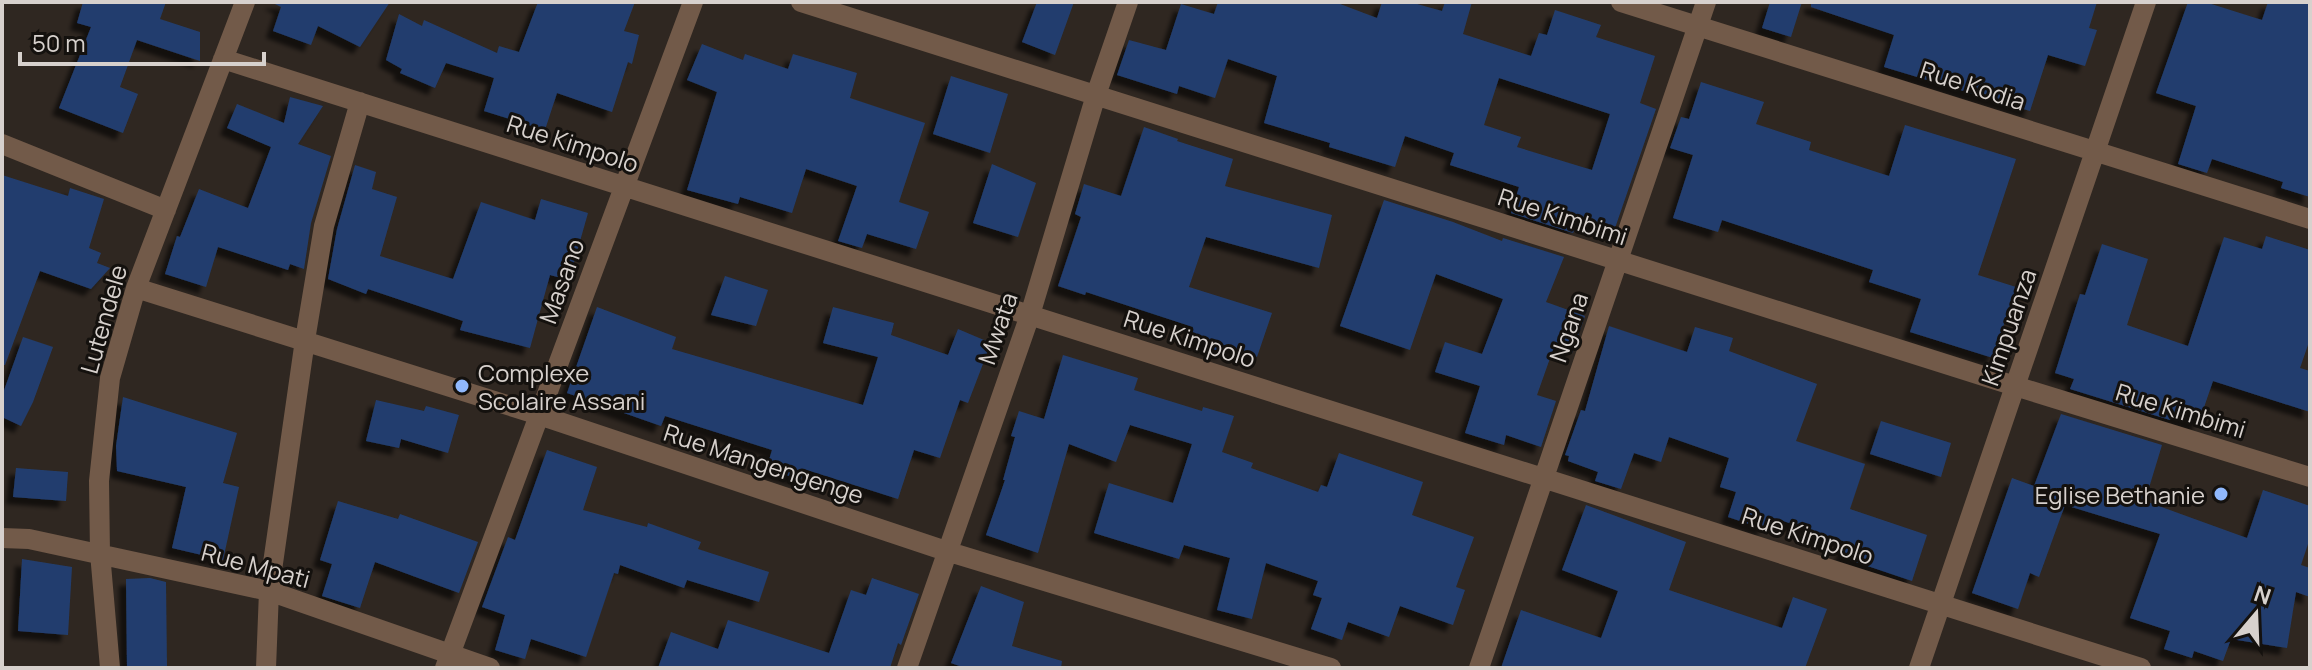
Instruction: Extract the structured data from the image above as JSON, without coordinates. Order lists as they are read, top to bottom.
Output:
{
  "streets": {
    "street": [
      "Rue Kodia",
      "Rue Kimpolo",
      "Rue Kimbimi",
      "Masano",
      "Lutendele",
      "Ngana",
      "Kimpuanza",
      "Mwata",
      "Rue Mangengenge",
      "Rue Mpati"
    ]
  },
  "crossings": [
    ["Rue Kodia", "Ngana"],
    ["Rue Kodia", "Kimpuanza"],
    ["Rue Kimpolo", "Masano"],
    ["Rue Kimpolo", "Lutendele"],
    ["Rue Kimpolo", "Ngana"],
    ["Rue Kimpolo", "Kimpuanza"],
    ["Rue Kimpolo", "Mwata"],
    ["Rue Kimbimi", "Ngana"],
    ["Rue Kimbimi", "Kimpuanza"],
    ["Rue Kimbimi", "Mwata"],
    ["Masano", "Rue Mangengenge"],
    ["Masano", "Rue Mpati"],
    ["Lutendele", "Rue Mangengenge"],
    ["Lutendele", "Rue Mpati"],
    ["Mwata", "Rue Mangengenge"]
  ],
  "places": ["Complexe Scolaire Assani", "Eglise Bethanie"],
  "scale_bar": "50 m",
  "north": "top"
}
